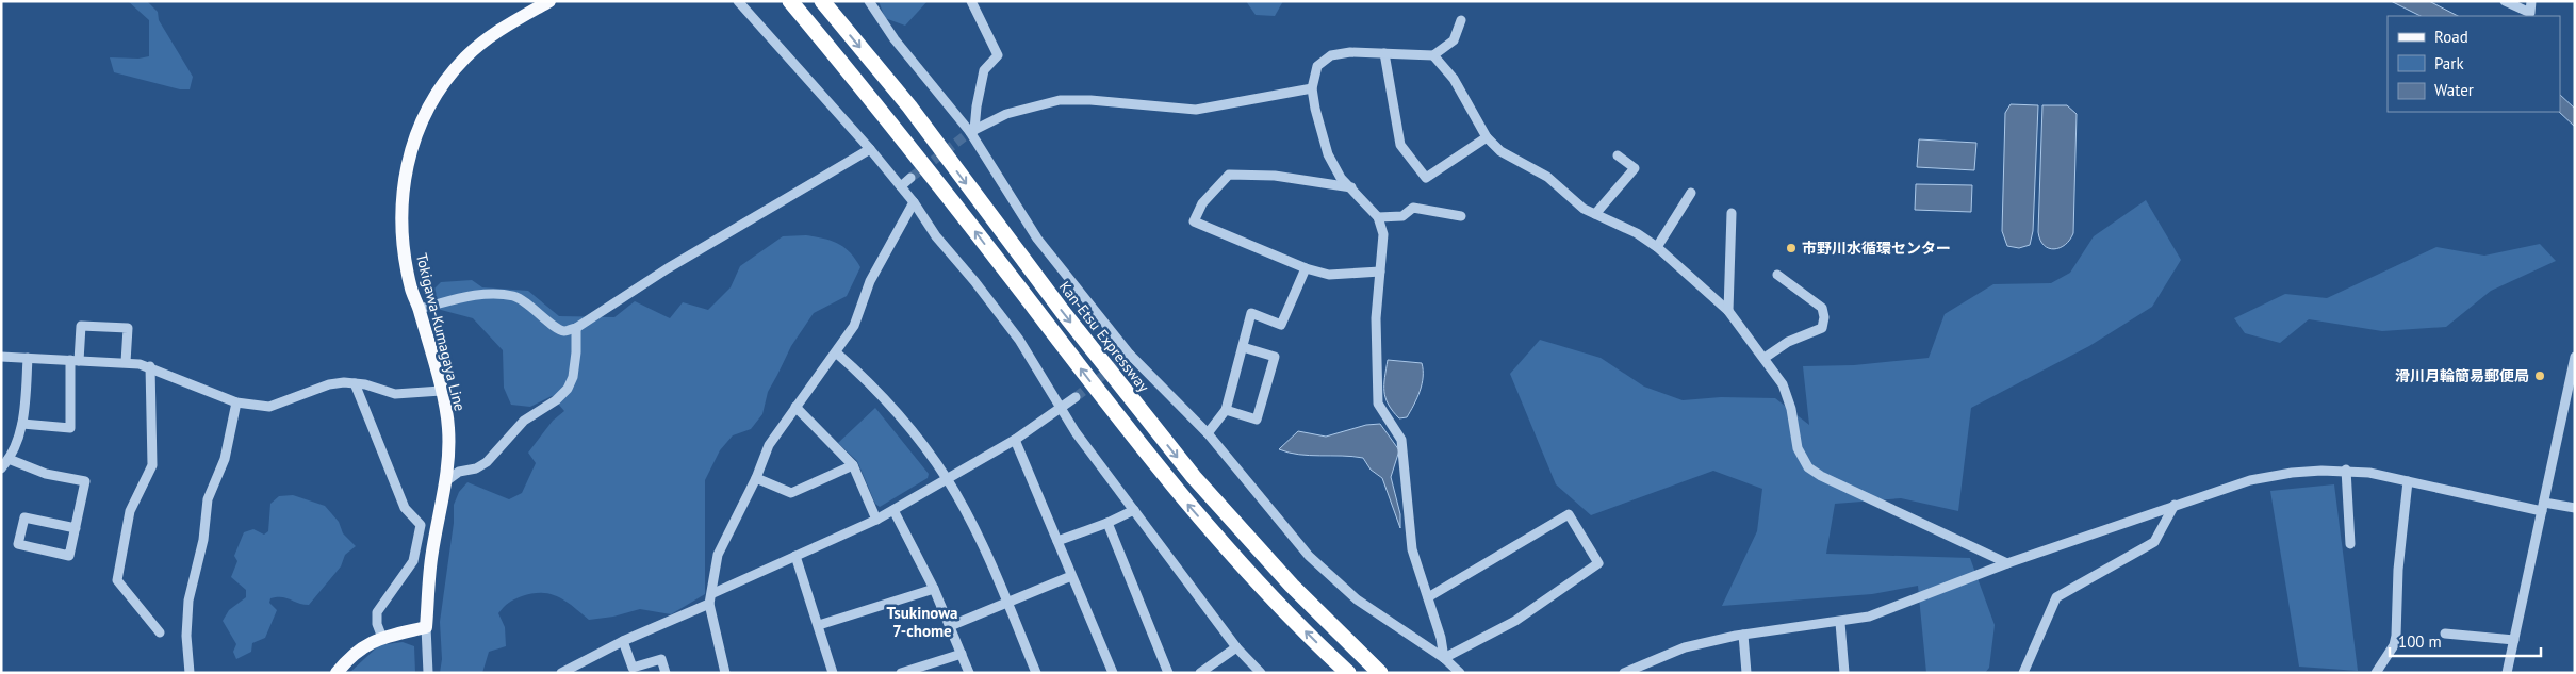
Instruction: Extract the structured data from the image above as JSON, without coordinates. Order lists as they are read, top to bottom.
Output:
{
  "streets": {
    "highway": ["Kan-Etsu Expressway"],
    "main road": ["Tokigawa-Kumagaya Line"]
  },
  "districts": ["Tsukinowa 7-chome"],
  "places": ["市野川水循環センター", "滑川月輪簡易郵便局"],
  "legend": ["Road", "Park", "Water"],
  "scale_bar": "100 m"
}
